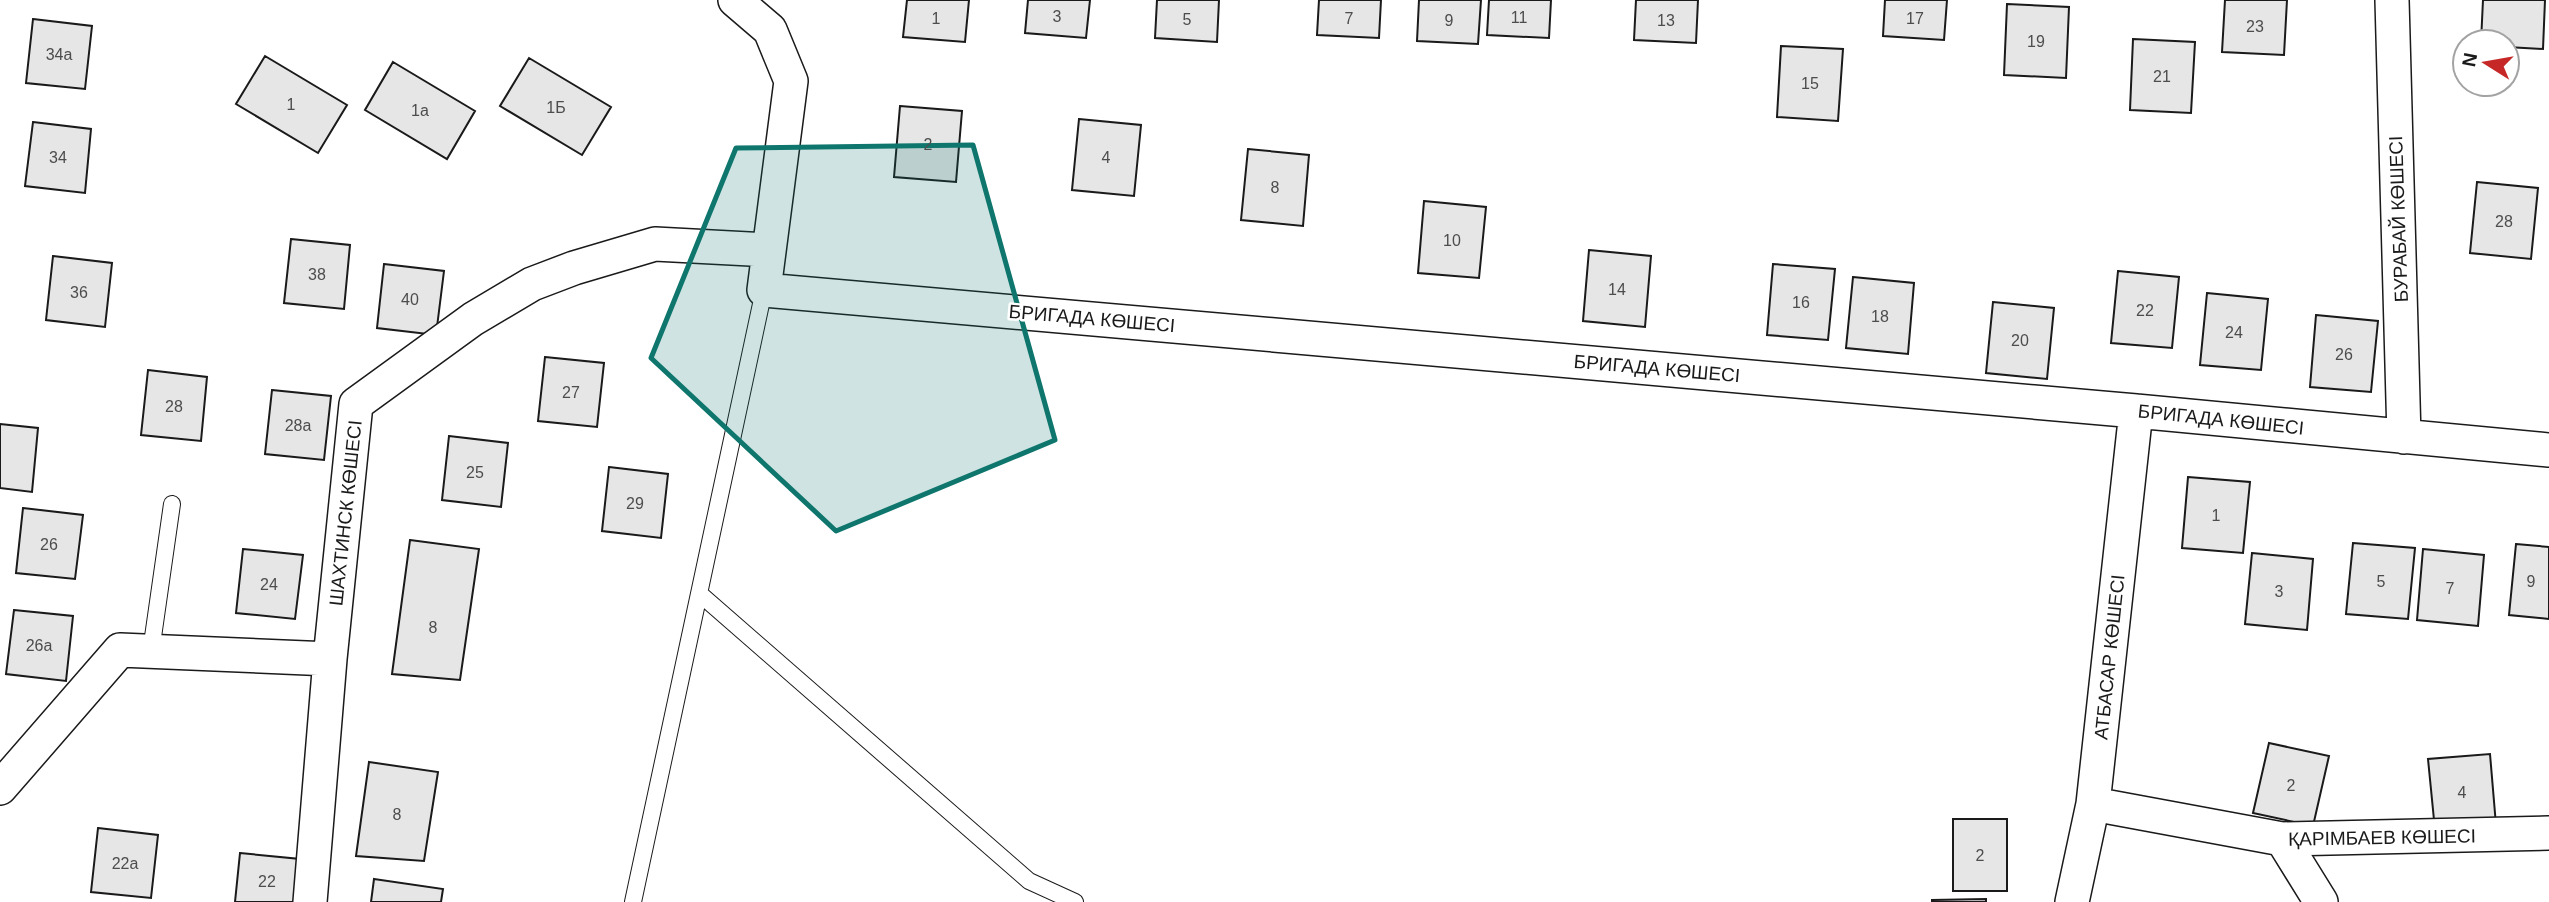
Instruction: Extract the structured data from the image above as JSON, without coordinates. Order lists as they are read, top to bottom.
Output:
{
  "streets": {
    "street": [
      "БУРАБАЙ КӨШЕСІ",
      "БРИГАДА КӨШЕСІ",
      "ШАХТИНСК КӨШЕСІ",
      "АТБАСАР КӨШЕСІ",
      "ҚАРІМБАЕВ КӨШЕСІ"
    ]
  },
  "crossings": [
    ["БУРАБАЙ КӨШЕСІ", "БРИГАДА КӨШЕСІ"],
    ["БРИГАДА КӨШЕСІ", "АТБАСАР КӨШЕСІ"],
    ["АТБАСАР КӨШЕСІ", "ҚАРІМБАЕВ КӨШЕСІ"]
  ],
  "house_numbers": [
    "3",
    "11",
    "1",
    "7",
    "17",
    "5",
    "9",
    "13",
    "23",
    "19",
    "34а",
    "21",
    "15",
    "1",
    "1Б",
    "1а",
    "2",
    "34",
    "4",
    "8",
    "28",
    "10",
    "38",
    "14",
    "36",
    "40",
    "16",
    "22",
    "18",
    "24",
    "20",
    "26",
    "27",
    "28",
    "28а",
    "25",
    "29",
    "1",
    "26",
    "5",
    "9",
    "24",
    "7",
    "3",
    "8",
    "26а",
    "2",
    "4",
    "8",
    "2",
    "22а",
    "22"
  ],
  "north": "left"
}
